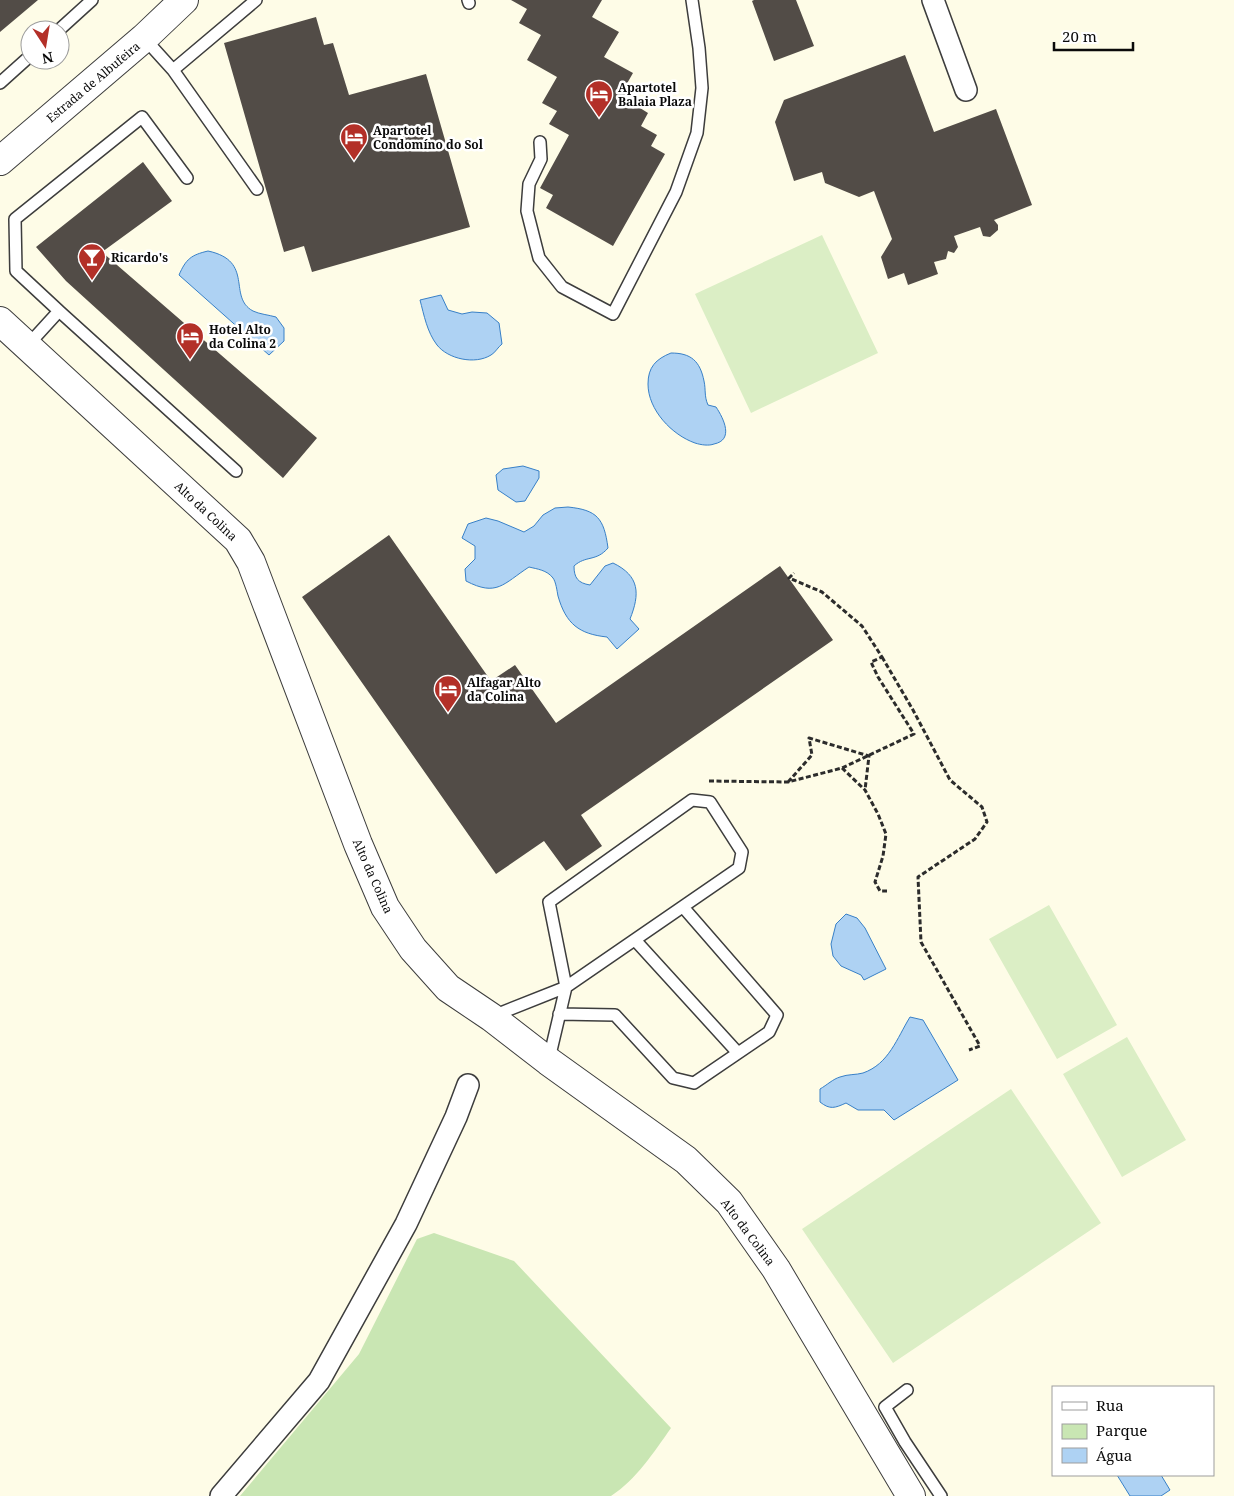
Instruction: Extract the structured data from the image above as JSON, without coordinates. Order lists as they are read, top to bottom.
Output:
{
  "streets": {
    "street": ["Estrada de Albufeira", "Alto da Colina"]
  },
  "places": {
    "hotel": [
      "Apartotel Balaia Plaza",
      "Apartotel Condomíno do Sol",
      "Hotel Alto da Colina 2",
      "Alfagar Alto da Colina"
    ],
    "bar": ["Ricardo's"]
  },
  "legend": ["Rua", "Parque", "Água"],
  "scale_bar": "20 m",
  "north": "bottom"
}
